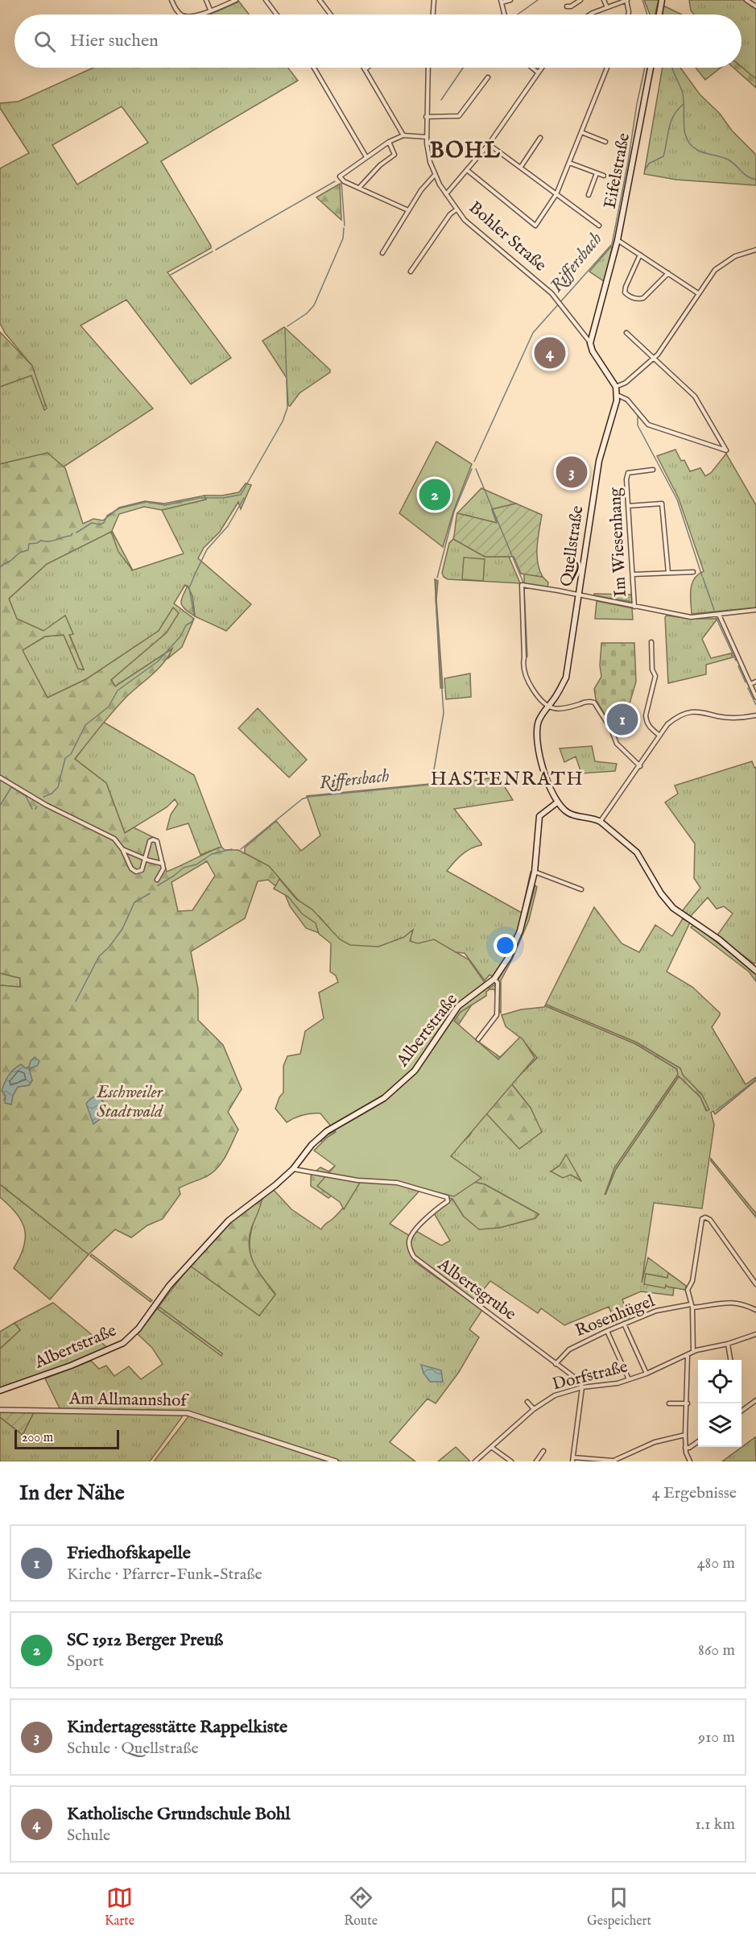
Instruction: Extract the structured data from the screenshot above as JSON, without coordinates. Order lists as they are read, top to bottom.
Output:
{
  "streets": {
    "main road": [
      "Eifelstraße",
      "Bohler Straße",
      "Quellstraße",
      "Albertstraße"
    ],
    "street": [
      "Im Wiesenhang",
      "Albertsgrube",
      "Rosenhügel",
      "Dorfstraße",
      "Am Allmannshof"
    ]
  },
  "crossings": [
    ["Eifelstraße", "Bohler Straße"],
    ["Bohler Straße", "Quellstraße"],
    ["Quellstraße", "Albertstraße"],
    ["Albertstraße", "Albertsgrube"],
    ["Albertsgrube", "Rosenhügel"],
    ["Albertsgrube", "Dorfstraße"]
  ],
  "districts": ["BOHL", "HASTENRATH"],
  "water": ["Riffersbach"],
  "parks": ["Eschweiler Stadtwald"],
  "scale_bar": "200 m",
  "page": {
    "search": "Hier suchen",
    "pins": [
      "4",
      "3",
      "2",
      "1"
    ],
    "scale": "200 m",
    "heading": ["In der Nähe", "4 Ergebnisse"],
    "list": [
      {
        "mark": "1",
        "name": "Friedhofskapelle",
        "note": "Kirche · Pfarrer-Funk-Straße",
        "value": "480 m"
      },
      {
        "mark": "2",
        "name": "SC 1912 Berger Preuß",
        "note": "Sport",
        "value": "860 m"
      },
      {
        "mark": "3",
        "name": "Kindertagesstätte Rappelkiste",
        "note": "Schule · Quellstraße",
        "value": "910 m"
      },
      {
        "mark": "4",
        "name": "Katholische Grundschule Bohl",
        "note": "Schule",
        "value": "1.1 km"
      }
    ],
    "nav": ["Karte", "Route", "Gespeichert"]
  }
}
